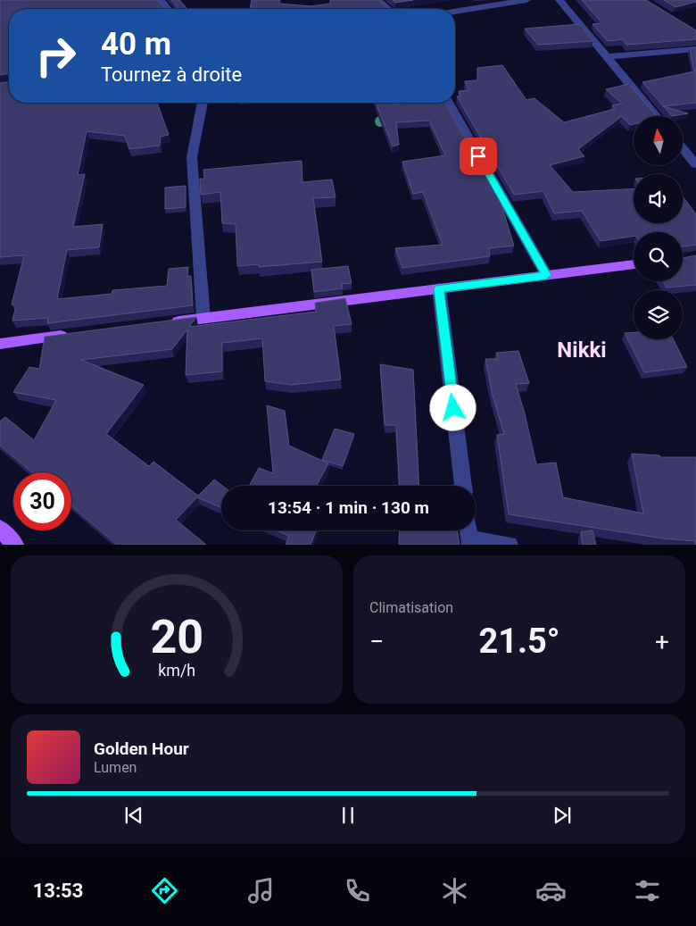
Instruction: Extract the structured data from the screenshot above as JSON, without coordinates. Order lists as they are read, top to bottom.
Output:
{
  "districts": ["Nikki"],
  "north": "top",
  "page": {
    "turn": ["40 m", "Tournez à droite"],
    "limit": "30",
    "trip": "13:54 · 1 min · 130 m",
    "tile": "Climatisation",
    "heat": ["−", "21.5°", "+"],
    "song": ["Golden Hour", "Lumen"],
    "tabs": "13:53",
    "gauge": ["20", "km/h"]
  }
}
